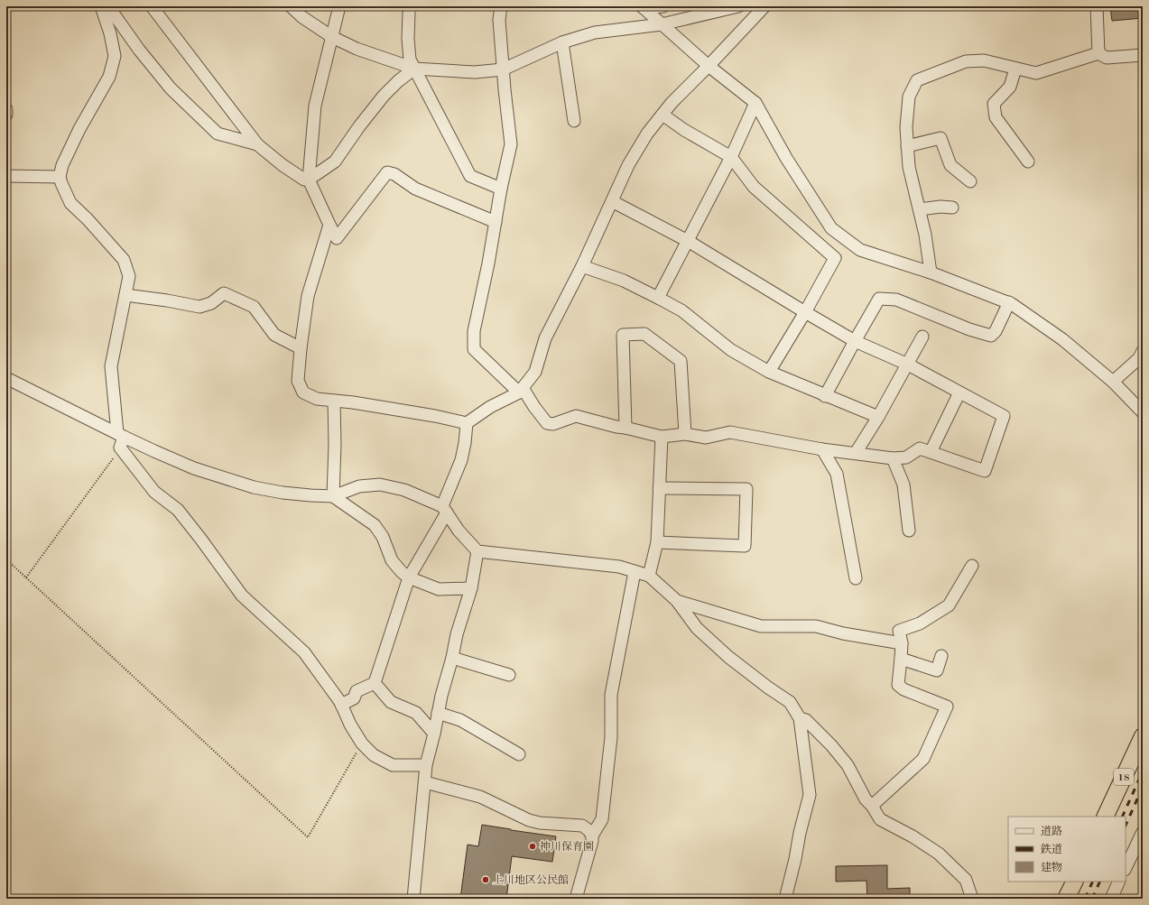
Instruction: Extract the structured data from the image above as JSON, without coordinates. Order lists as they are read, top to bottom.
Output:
{
  "streets": {
    "highway": ["18"]
  },
  "places": ["神川保育園", "上川地区公民館"],
  "legend": ["道路", "鉄道", "建物"]
}
